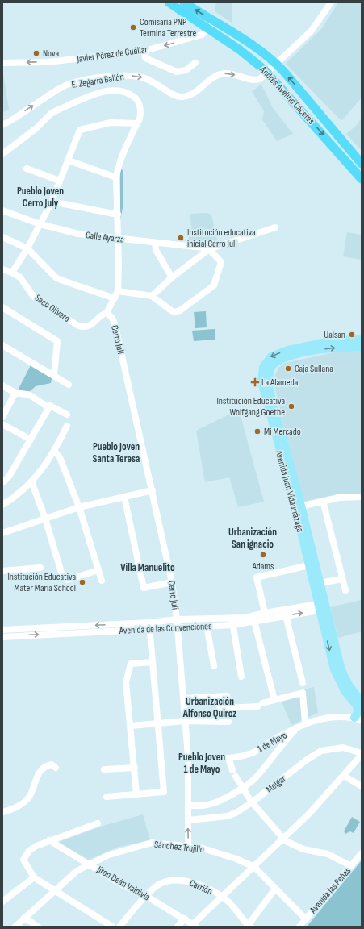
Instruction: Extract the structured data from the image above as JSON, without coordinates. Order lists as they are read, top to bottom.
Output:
{
  "streets": {
    "highway": ["Andrés Avelino Cáceres"],
    "main road": ["Avenida Juan Vidaurrázaga"],
    "street": [
      "Javier Pérez de Cuéllar",
      "E. Zegarra Ballón",
      "Calle Ayarza",
      "Saco Olivero",
      "Cerro Juli",
      "Avenida de las Convenciones",
      "1 de Mayo",
      "Melgar",
      "Sánchez Trujillo",
      "Jiron Deán Valdivia",
      "Carrión",
      "Avenida las Peñas"
    ]
  },
  "crossings": [
    ["Javier Pérez de Cuéllar", "Andrés Avelino Cáceres"],
    ["E. Zegarra Ballón", "Andrés Avelino Cáceres"],
    ["Saco Olivero", "Cerro Juli"],
    ["Cerro Juli", "Avenida de las Convenciones"],
    ["Cerro Juli", "1 de Mayo"],
    ["Cerro Juli", "Melgar"],
    ["Cerro Juli", "Sánchez Trujillo"],
    ["Avenida Juan Vidaurrázaga", "Avenida de las Convenciones"],
    ["Sánchez Trujillo", "Jiron Deán Valdivia"],
    ["Sánchez Trujillo", "Avenida las Peñas"],
    ["Jiron Deán Valdivia", "Carrión"]
  ],
  "one_way": ["Javier Pérez de Cuéllar", "E. Zegarra Ballón"],
  "districts": [
    "Pueblo Joven Cerro July",
    "Pueblo Joven Santa Teresa",
    "Urbanización San ignacio",
    "Villa Manuelito",
    "Urbanización Alfonso Quiroz",
    "Pueblo Joven 1 de Mayo"
  ],
  "places": {
    "other": [
      "Comisaría PNP Termina Terrestre",
      "Nova",
      "Institución educativa inicial Cerro Juli",
      "Ualsan",
      "Caja Sullana",
      "Institución Educativa Wolfgang Goethe",
      "Mi Mercado",
      "Adams",
      "Institución Educativa Mater Maria School"
    ],
    "health": ["La Alameda"]
  }
}
